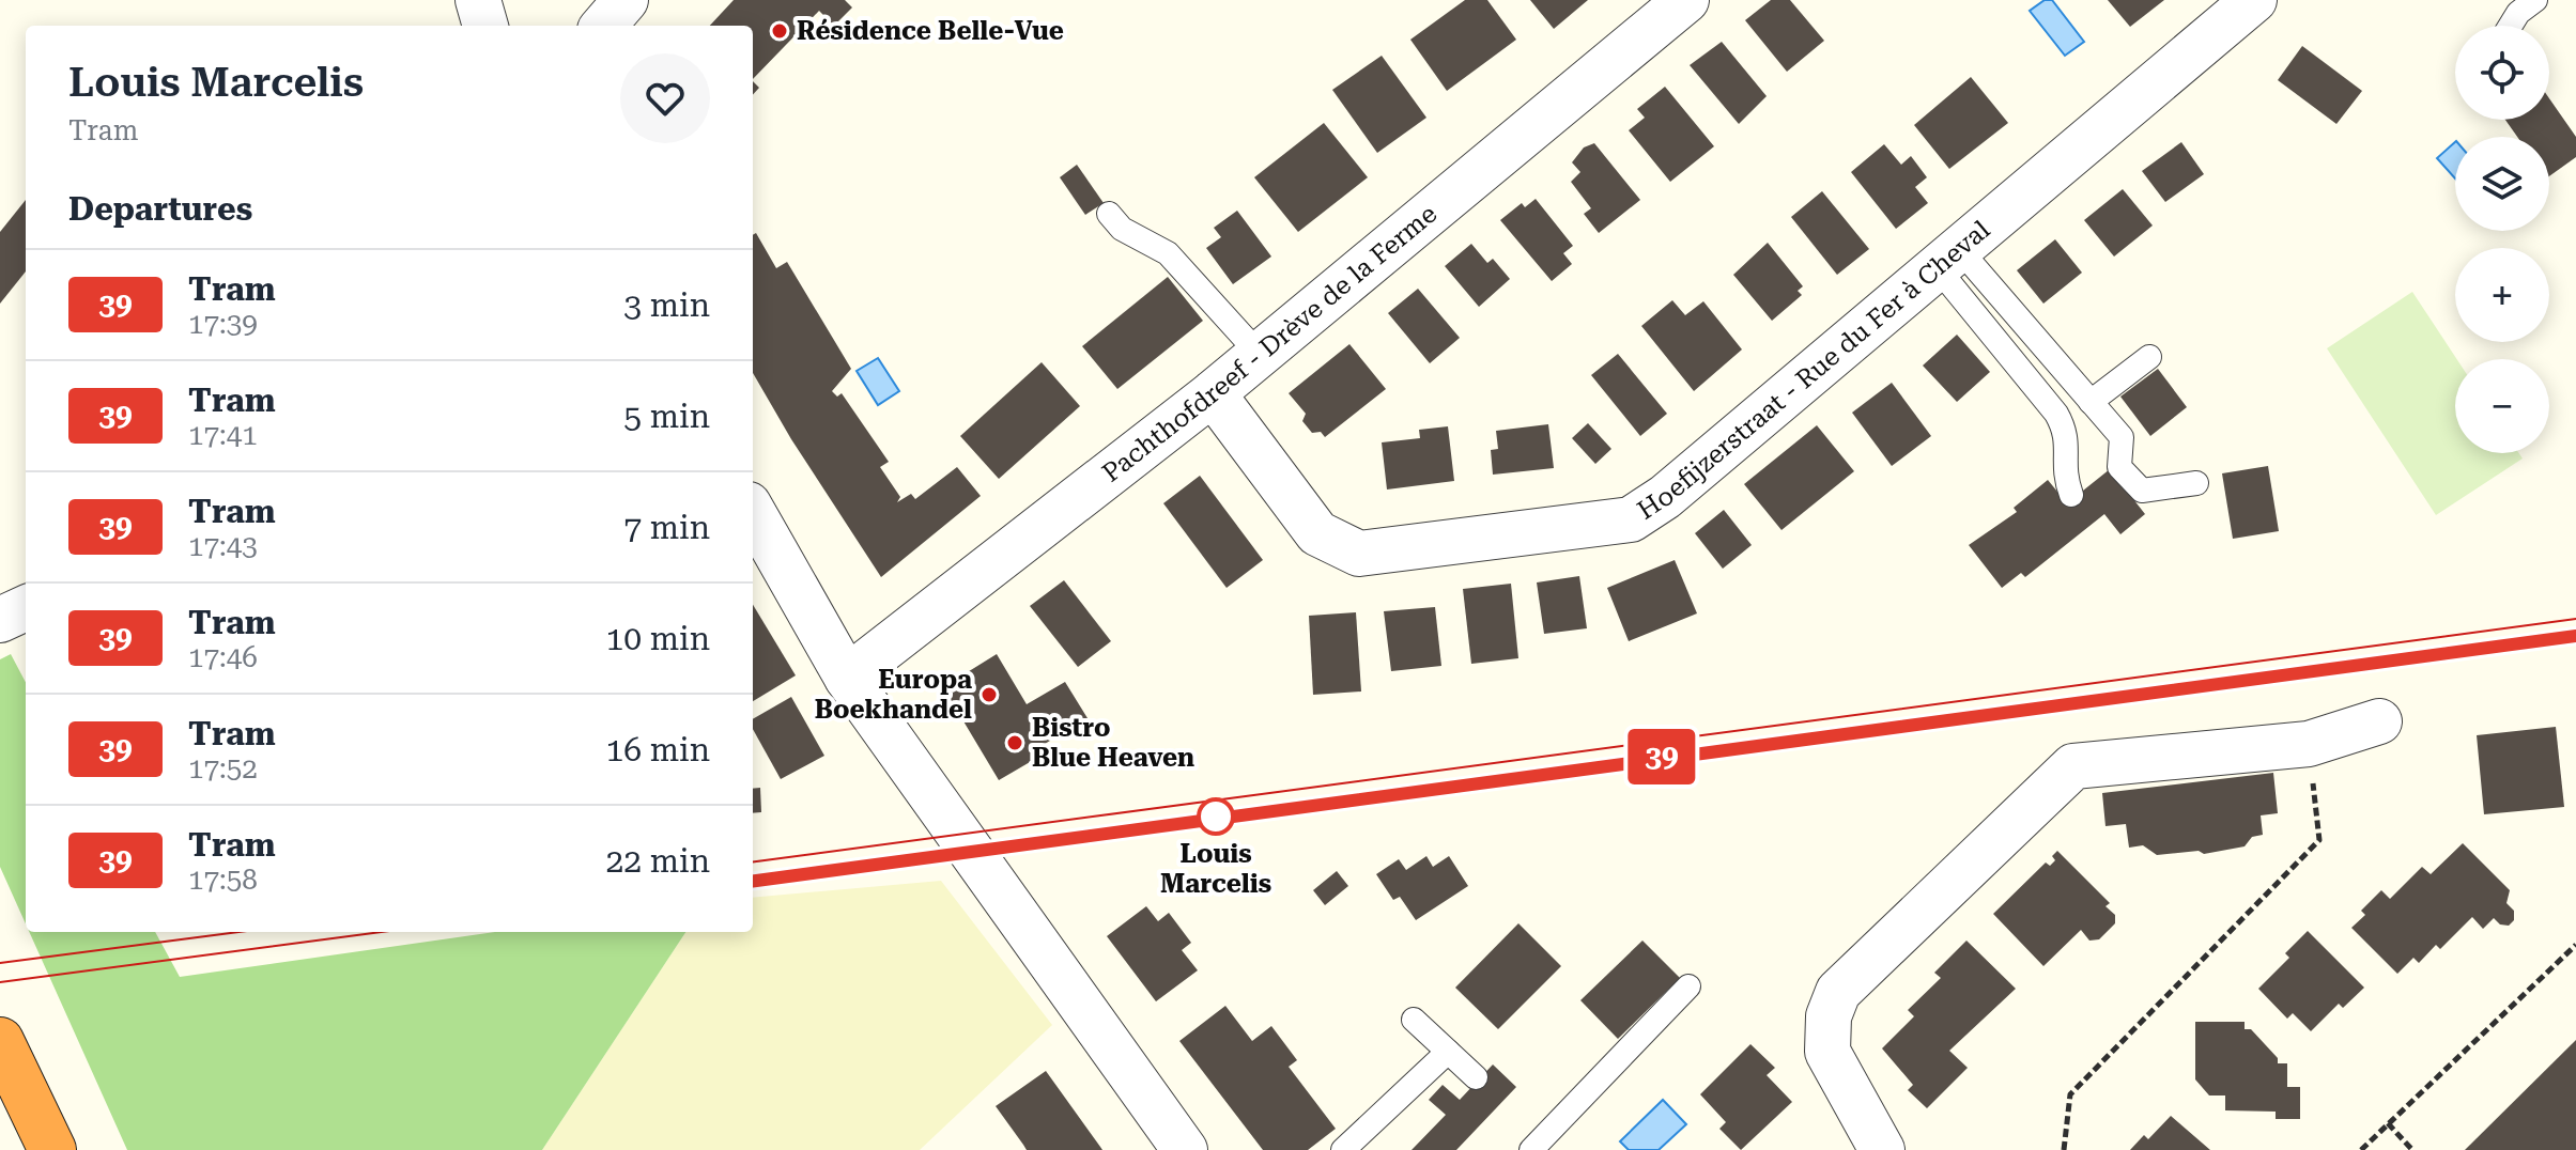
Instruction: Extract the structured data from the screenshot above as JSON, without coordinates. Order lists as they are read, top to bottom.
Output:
{
  "streets": {
    "street": ["Pachthofdreef - Drève de la Ferme", "Hoefijzerstraat - Rue du Fer à Cheval"]
  },
  "crossings": [
    ["Pachthofdreef - Drève de la Ferme", "Hoefijzerstraat - Rue du Fer à Cheval"]
  ],
  "places": [
    "Résidence Belle-Vue",
    "Europa Boekhandel",
    "Bistro Blue Heaven",
    "Louis Marcelis"
  ],
  "lines": ["tram line 39"],
  "page": {
    "on_map": "39",
    "map_buttons": ["+", "−"],
    "heading": [
      ["Louis Marcelis", "Tram"],
      "Departures"
    ],
    "list": [
      {
        "mark": "39",
        "name": "Tram",
        "note": "17:39",
        "value": "3 min"
      },
      {
        "mark": "39",
        "name": "Tram",
        "note": "17:41",
        "value": "5 min"
      },
      {
        "mark": "39",
        "name": "Tram",
        "note": "17:43",
        "value": "7 min"
      },
      {
        "mark": "39",
        "name": "Tram",
        "note": "17:46",
        "value": "10 min"
      },
      {
        "mark": "39",
        "name": "Tram",
        "note": "17:52",
        "value": "16 min"
      },
      {
        "mark": "39",
        "name": "Tram",
        "note": "17:58",
        "value": "22 min"
      }
    ]
  }
}
